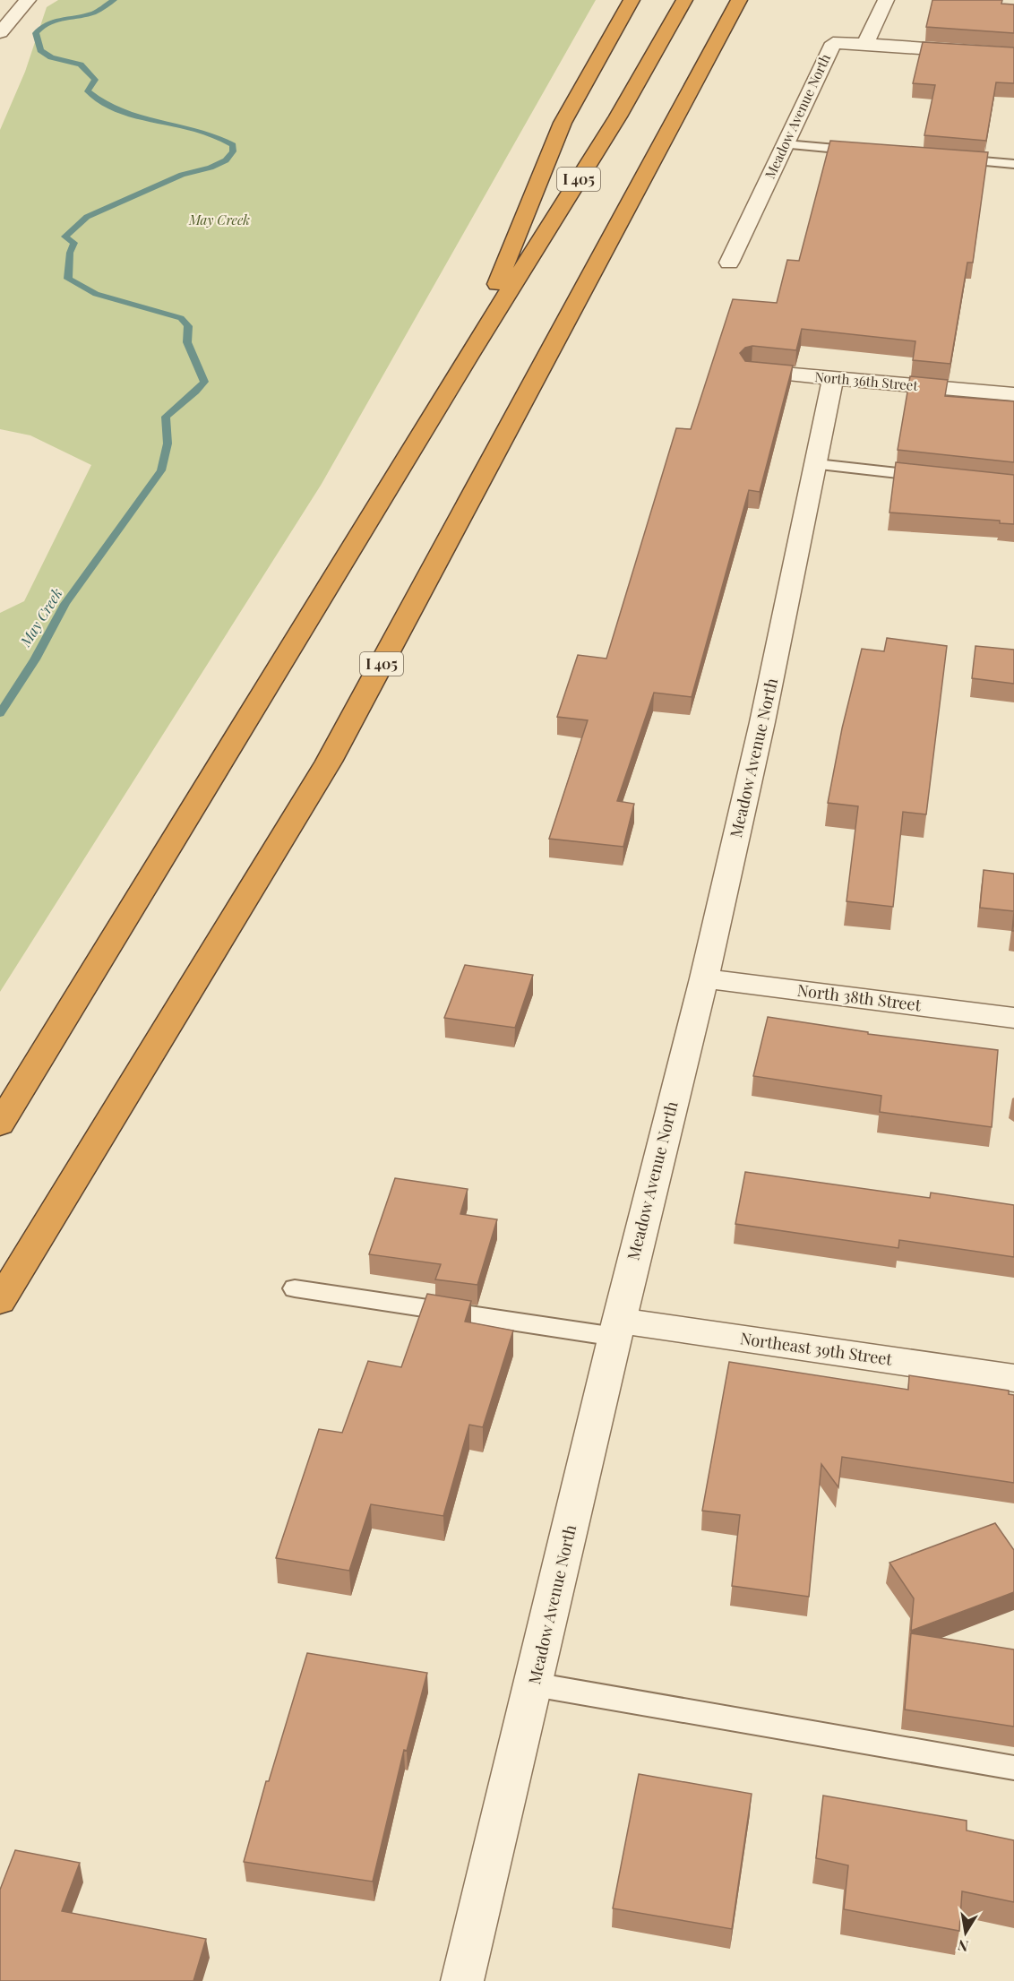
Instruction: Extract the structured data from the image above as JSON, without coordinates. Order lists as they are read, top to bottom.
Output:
{
  "streets": {
    "highway": ["I 405"],
    "street": [
      "Meadow Avenue North",
      "North 36th Street",
      "North 38th Street",
      "Northeast 39th Street"
    ]
  },
  "crossings": [
    ["Meadow Avenue North", "North 36th Street"],
    ["Meadow Avenue North", "North 38th Street"],
    ["Meadow Avenue North", "Northeast 39th Street"]
  ],
  "water": ["May Creek"],
  "parks": ["May Creek"],
  "north": "bottom"
}
